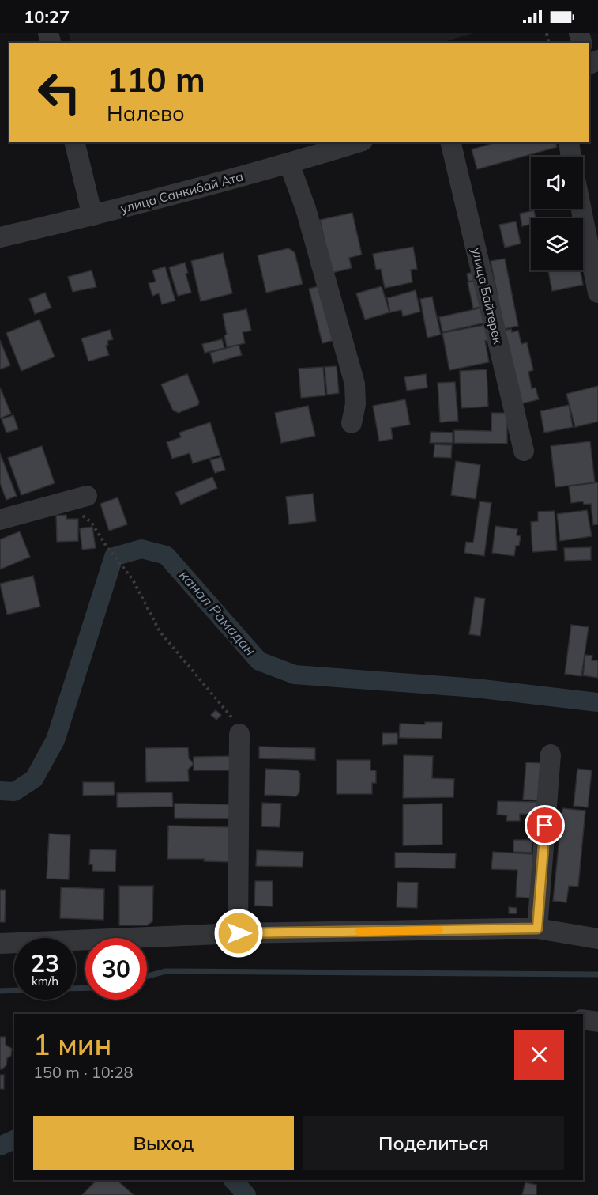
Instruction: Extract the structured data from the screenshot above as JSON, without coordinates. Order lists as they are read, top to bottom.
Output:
{
  "streets": {
    "street": ["улица Санкибай Ата", "улица Байтерек"]
  },
  "water": ["канал Рамадан"],
  "page": {
    "status": "10:27",
    "turn": ["110 m", "Налево"],
    "speed": "23 km/h",
    "limit": "30",
    "heading": ["1 мин", "150 m · 10:28"],
    "buttons": ["Выход", "Поделиться"]
  }
}
